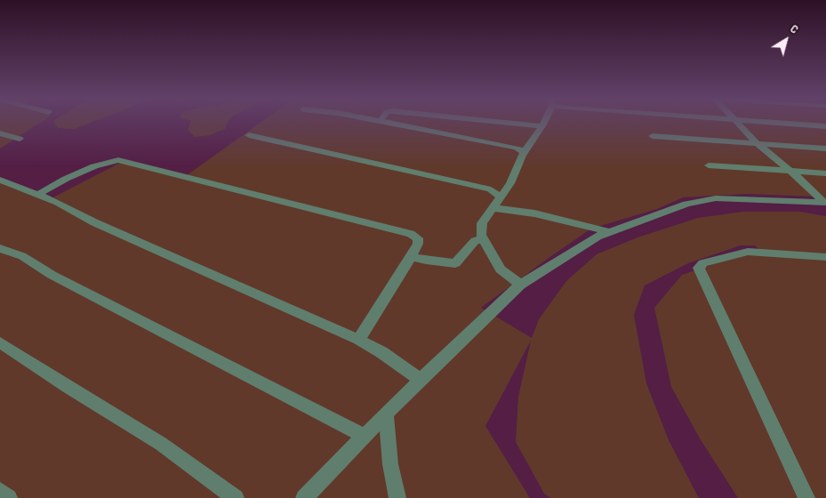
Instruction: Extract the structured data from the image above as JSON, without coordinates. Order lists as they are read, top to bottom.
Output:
{
  "north": "top right"
}
